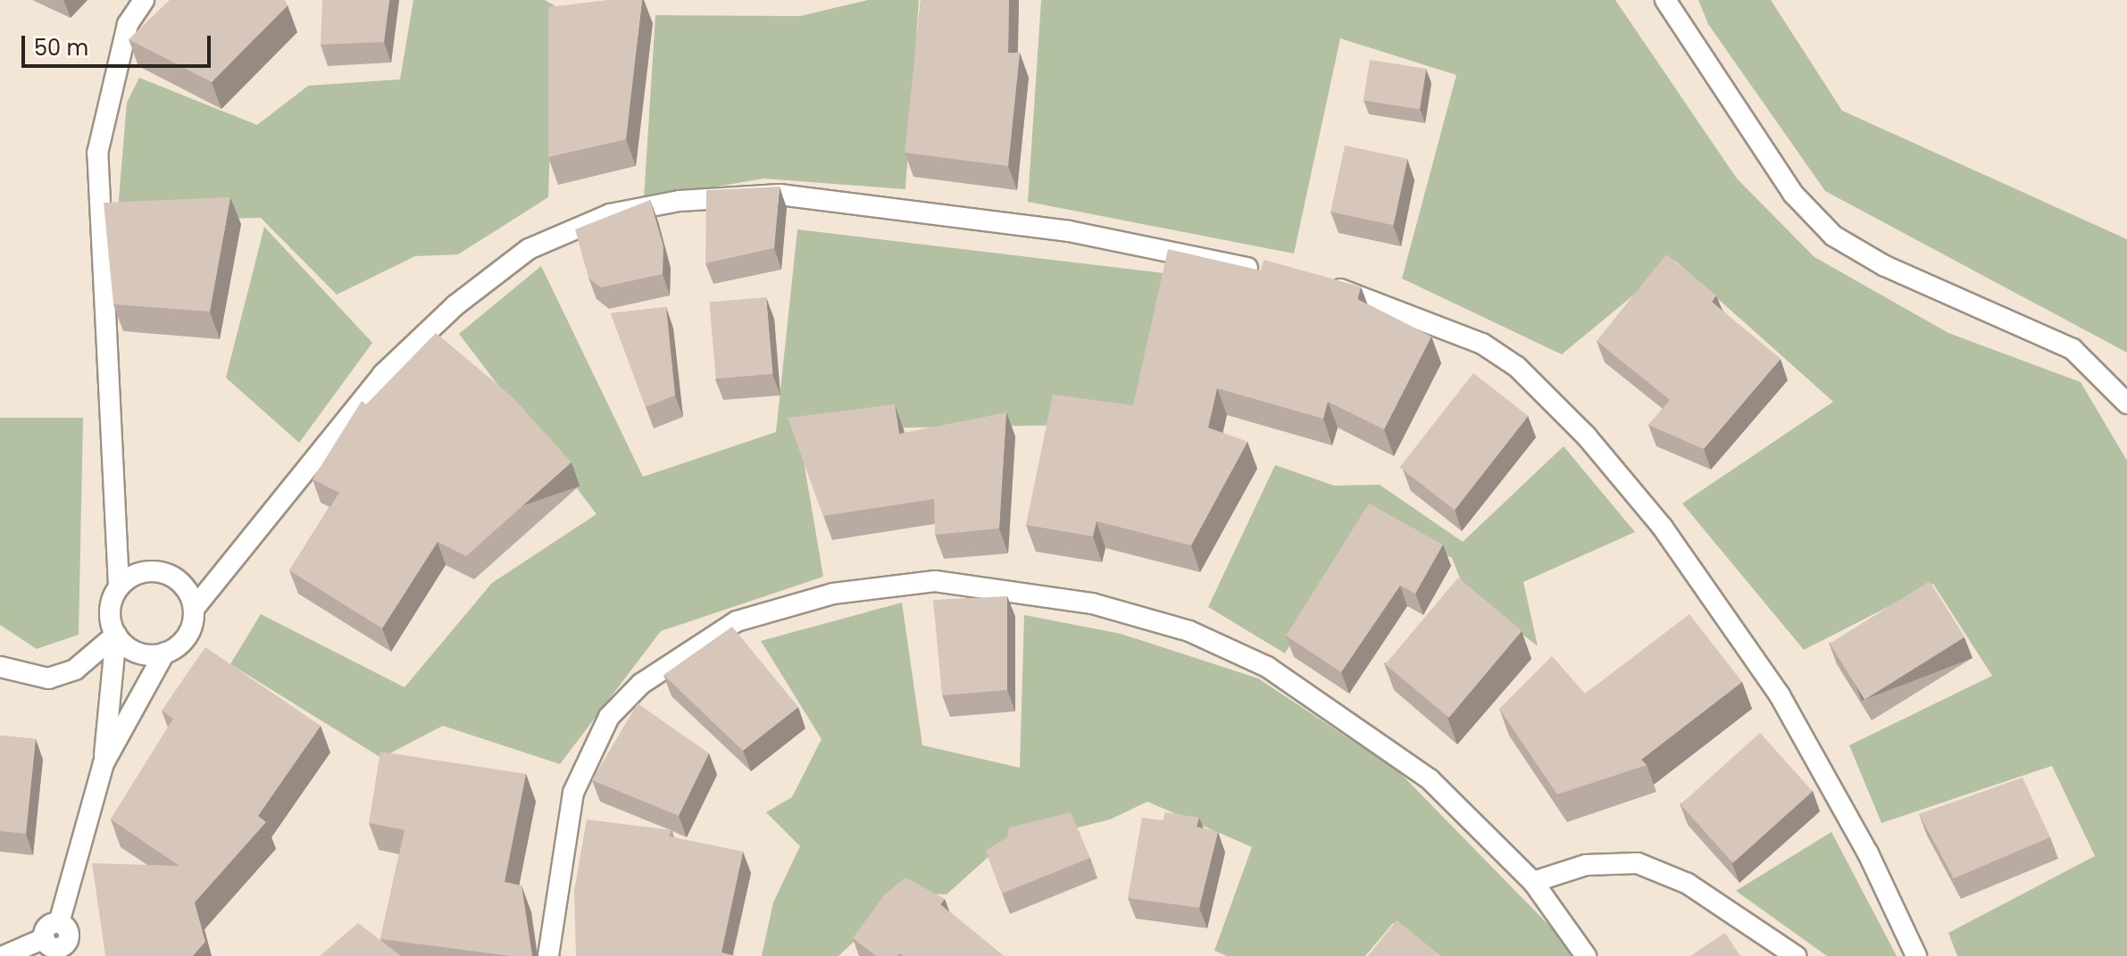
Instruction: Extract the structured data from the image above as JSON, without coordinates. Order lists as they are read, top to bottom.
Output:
{
  "scale_bar": "50 m"
}
